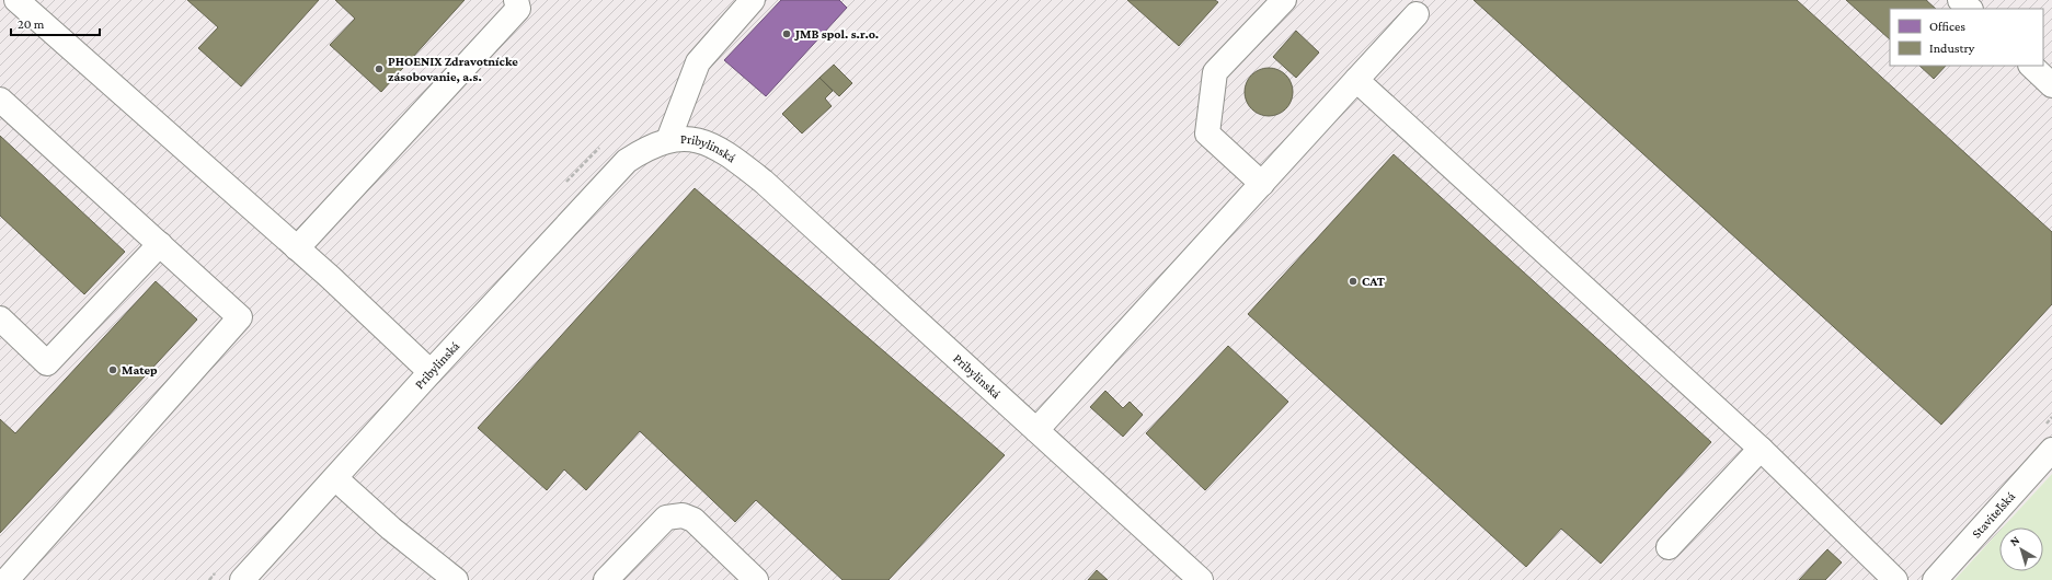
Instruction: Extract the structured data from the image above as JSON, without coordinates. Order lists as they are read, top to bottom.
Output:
{
  "streets": {
    "street": ["Pribylinská", "Staviteľská"]
  },
  "places": [
    "JMB spol. s.r.o.",
    "PHOENIX Zdravotnícke zásobovanie, a.s.",
    "CAT",
    "Matep"
  ],
  "legend": ["Offices", "Industry"],
  "scale_bar": "20 m",
  "north": "top left"
}
